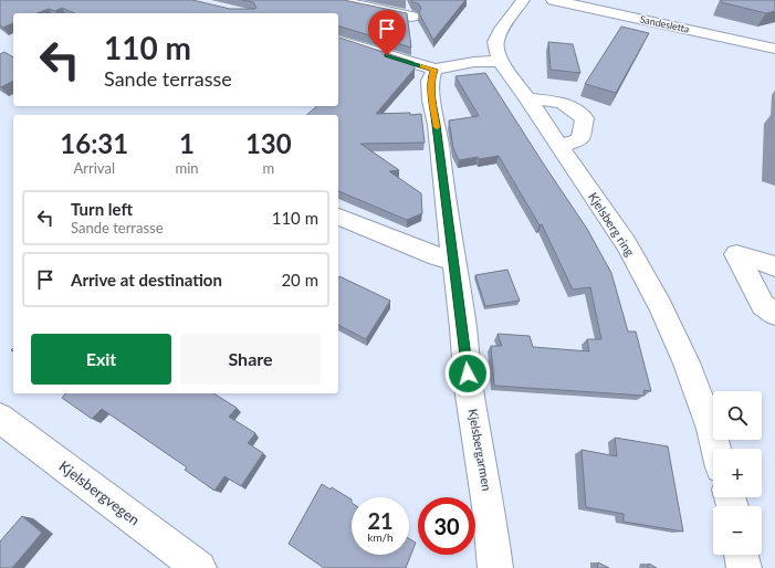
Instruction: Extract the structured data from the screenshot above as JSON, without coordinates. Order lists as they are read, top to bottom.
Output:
{
  "streets": {
    "street": [
      "Sandesletta",
      "Kjelsberg ring",
      "Kjelsbergarmen",
      "Kjelsbergvegen"
    ]
  },
  "page": {
    "turn": ["110 m", "Sande terrasse"],
    "eta": [
      "16:31",
      "Arrival",
      "1",
      "min",
      "130",
      "m"
    ],
    "list": [
      {
        "name": "Turn left",
        "note": "Sande terrasse",
        "value": "110 m"
      },
      {
        "name": "Arrive at destination",
        "value": "20 m"
      }
    ],
    "buttons": ["Exit", "Share"],
    "map_buttons": ["+", "−"],
    "speed": "21 km/h",
    "limit": "30"
  }
}
